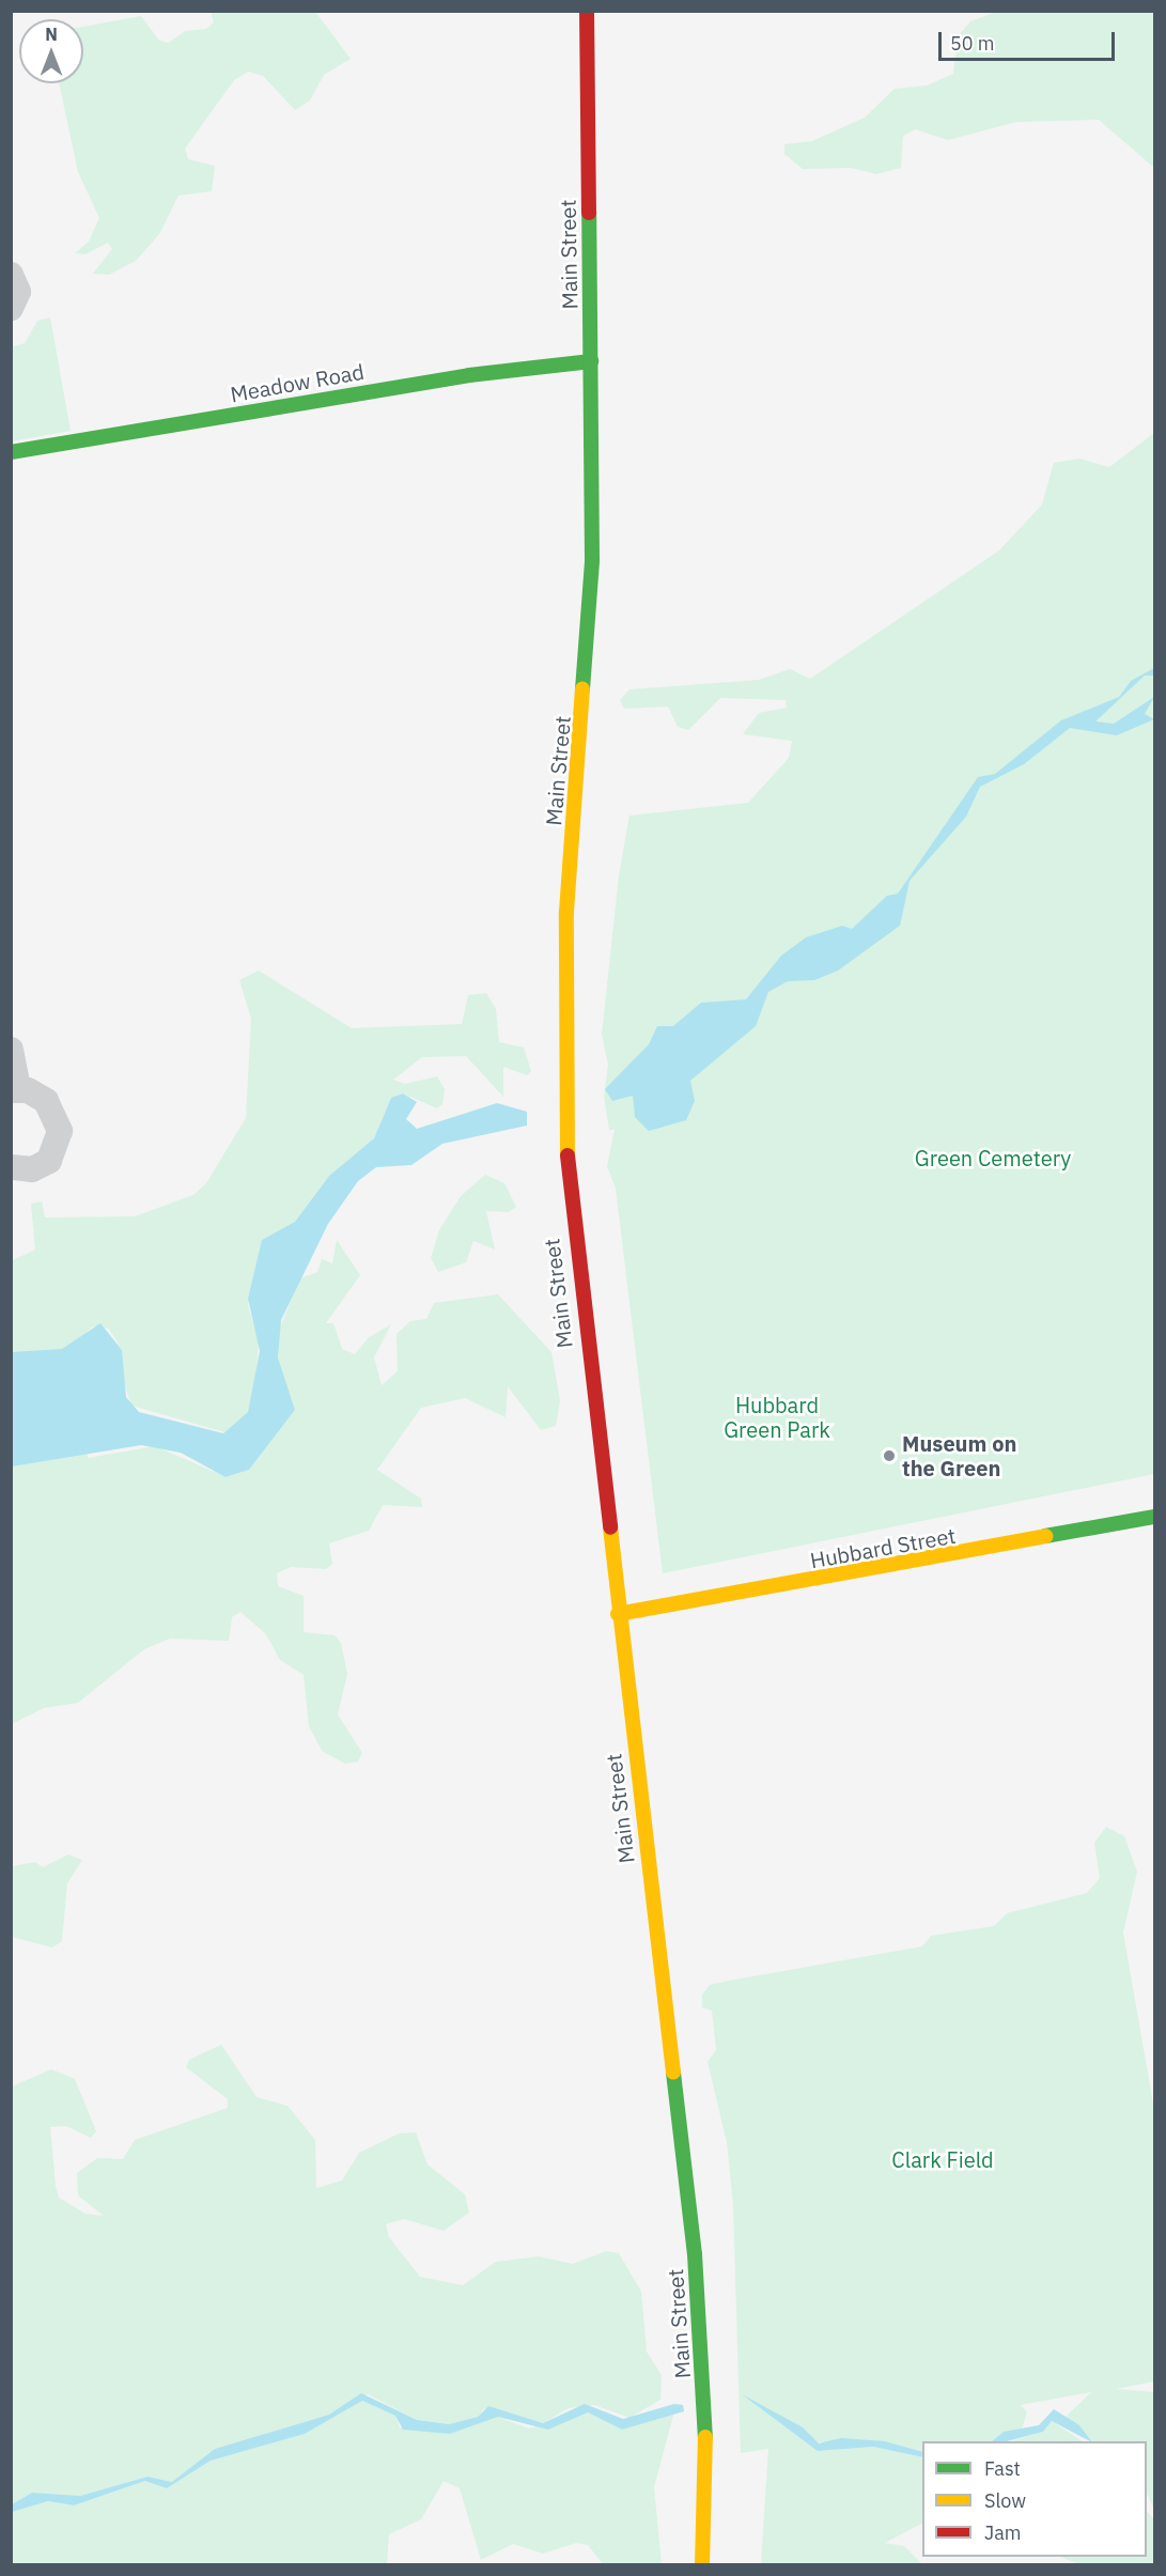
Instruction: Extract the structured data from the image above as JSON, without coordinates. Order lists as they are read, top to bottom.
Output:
{
  "streets": {
    "main road": ["Main Street", "Meadow Road", "Hubbard Street"]
  },
  "crossings": [
    ["Main Street", "Meadow Road"],
    ["Main Street", "Hubbard Street"]
  ],
  "parks": ["Green Cemetery", "Hubbard Green Park", "Clark Field"],
  "places": ["Museum on the Green"],
  "legend": ["Fast", "Slow", "Jam"],
  "scale_bar": "50 m",
  "north": "top"
}
